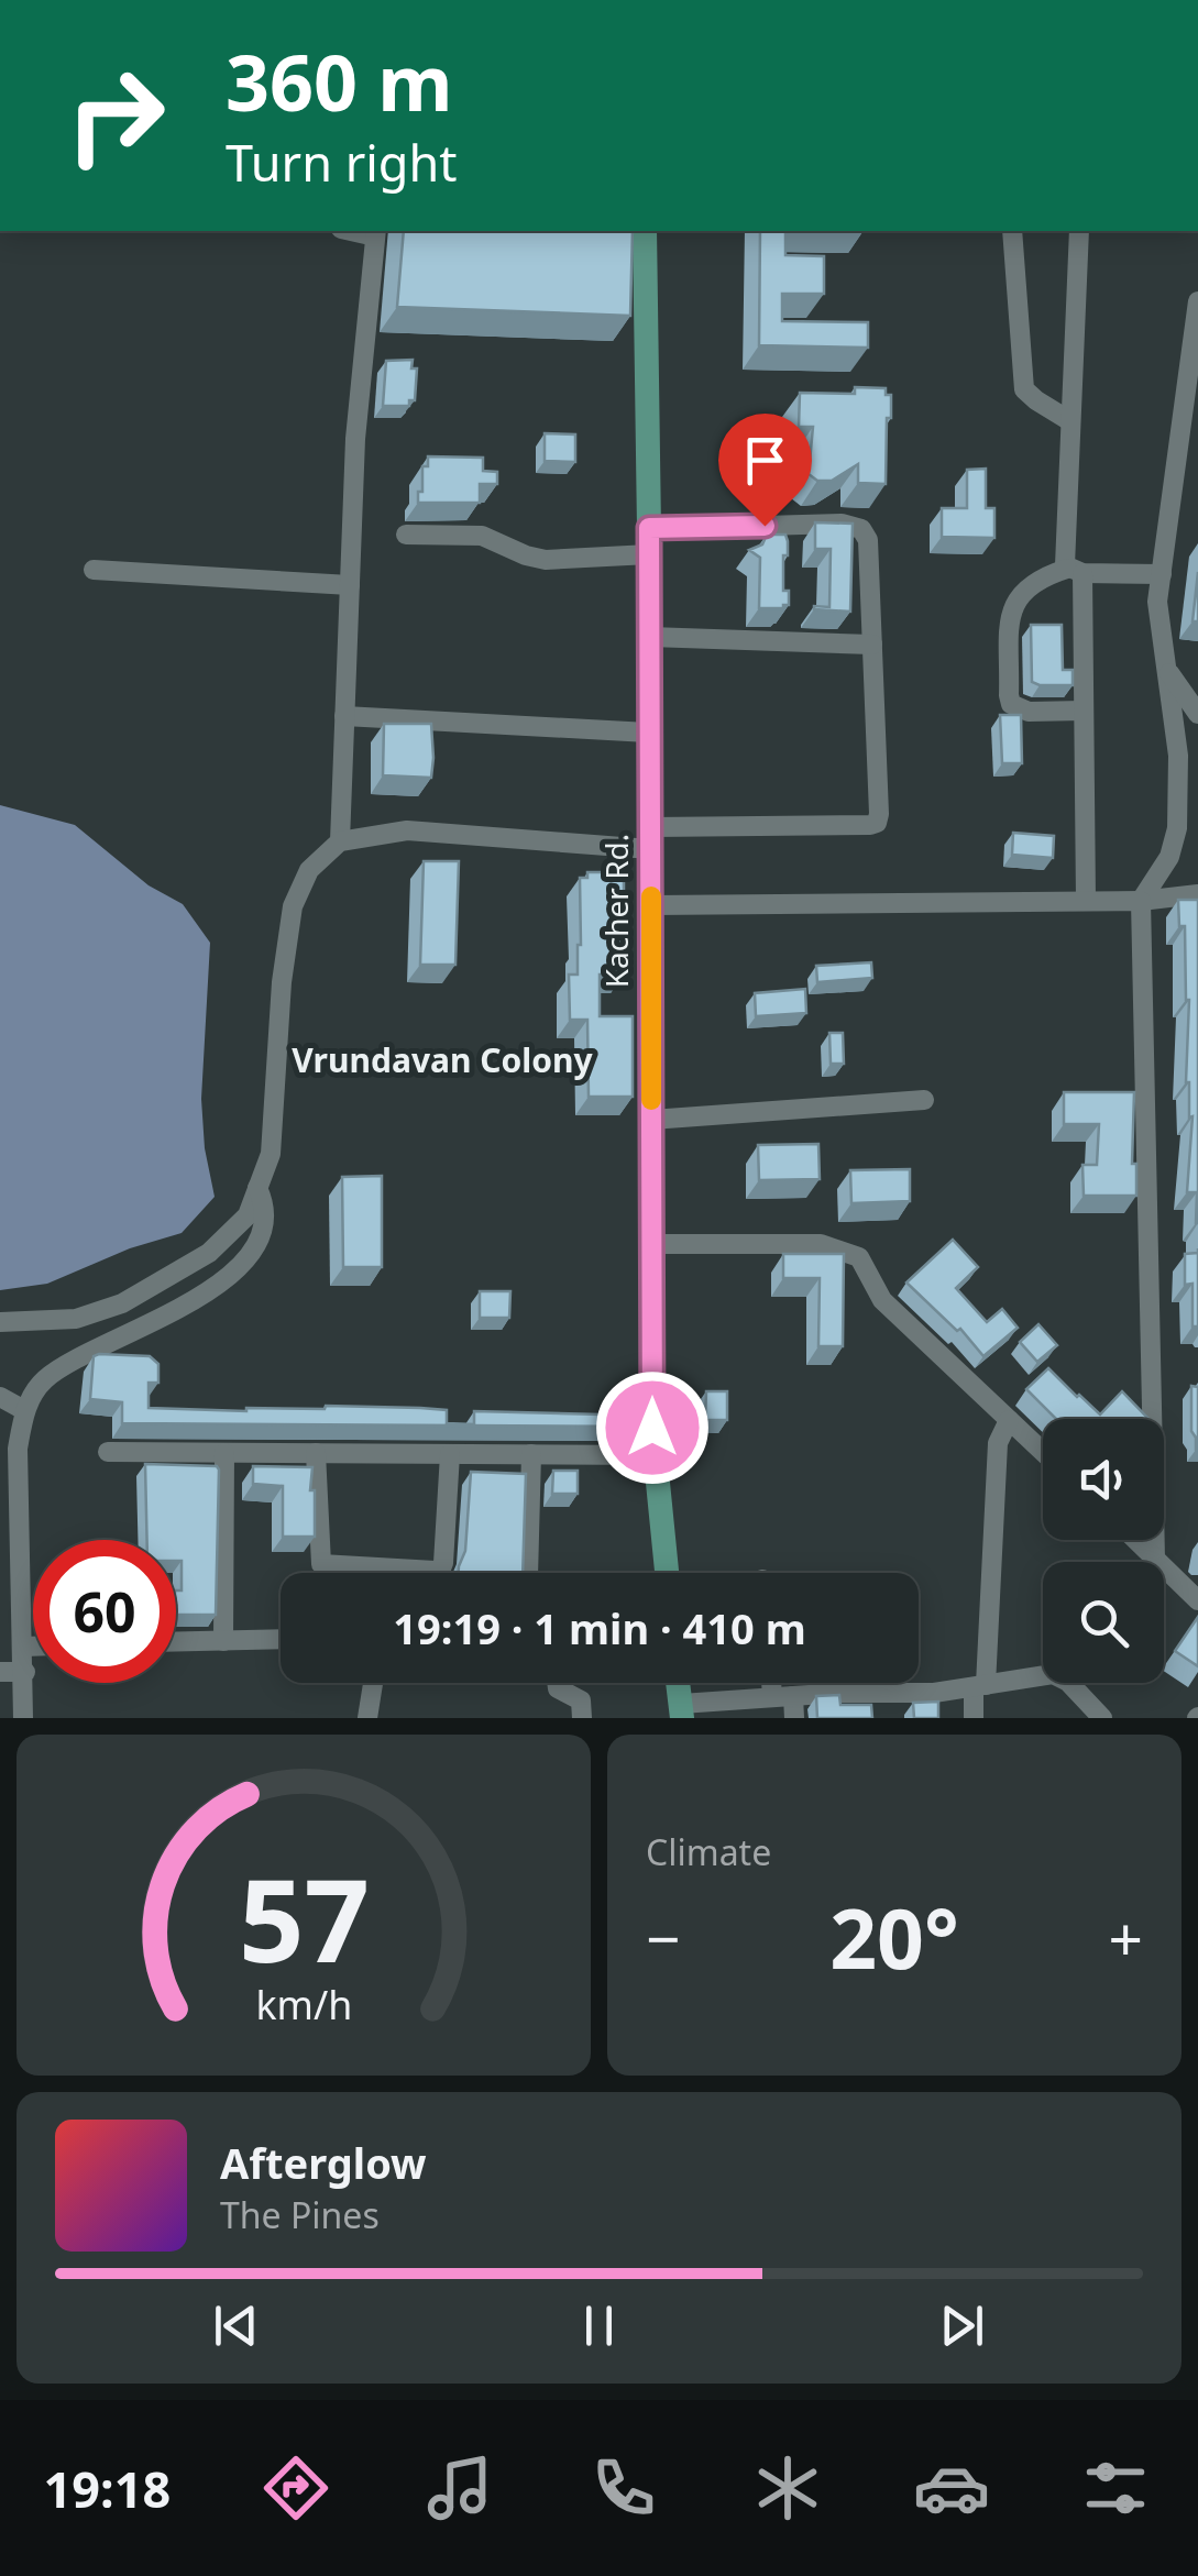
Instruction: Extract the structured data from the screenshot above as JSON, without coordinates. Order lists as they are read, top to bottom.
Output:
{
  "streets": {
    "main road": ["Kacher Rd."]
  },
  "districts": ["Vrundavan Colony"],
  "page": {
    "turn": ["360 m", "Turn right"],
    "limit": "60",
    "trip": "19:19 · 1 min · 410 m",
    "tile": "Climate",
    "heat": ["−", "20°", "+"],
    "song": ["Afterglow", "The Pines"],
    "tabs": "19:18",
    "gauge": ["57", "km/h"]
  }
}
